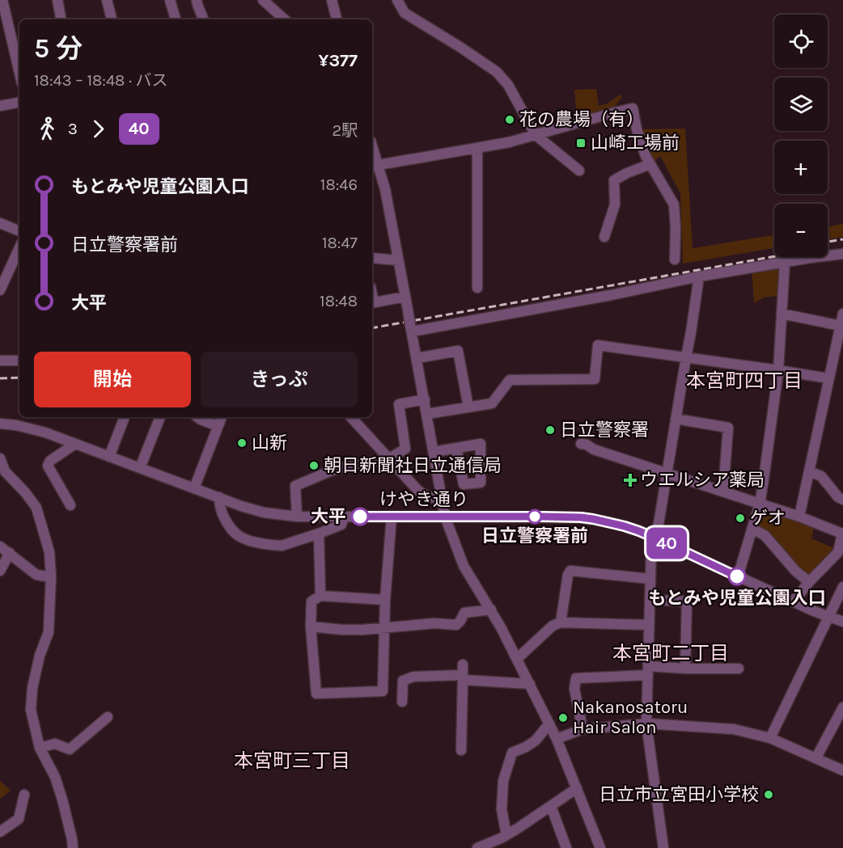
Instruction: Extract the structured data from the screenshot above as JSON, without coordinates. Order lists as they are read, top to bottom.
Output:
{
  "streets": {
    "street": ["けやき通り"]
  },
  "districts": ["本宮町四丁目", "本宮町二丁目", "本宮町三丁目"],
  "places": {
    "other": [
      "花の農場（有）",
      "日立警察署",
      "山新",
      "朝日新聞社日立通信局",
      "大平",
      "日立警察署前",
      "ゲオ",
      "もとみや児童公園入口",
      "Nakanosatoru Hair Salon",
      "日立市立宮田小学校"
    ],
    "transit": ["山崎工場前"],
    "health": ["ウエルシア薬局"]
  },
  "lines": ["bus line 40"],
  "page": {
    "on_map": "40",
    "map_buttons": ["+", "−"],
    "heading": ["5 分", "18:43 – 18:48 · バス", "¥377"],
    "legs": ["3", "40", "2駅"],
    "list": [
      {
        "name": "もとみや児童公園入口",
        "value": "18:46"
      },
      {
        "name": "日立警察署前",
        "value": "18:47"
      },
      {
        "name": "大平",
        "value": "18:48"
      }
    ],
    "buttons": ["開始", "きっぷ"]
  }
}
